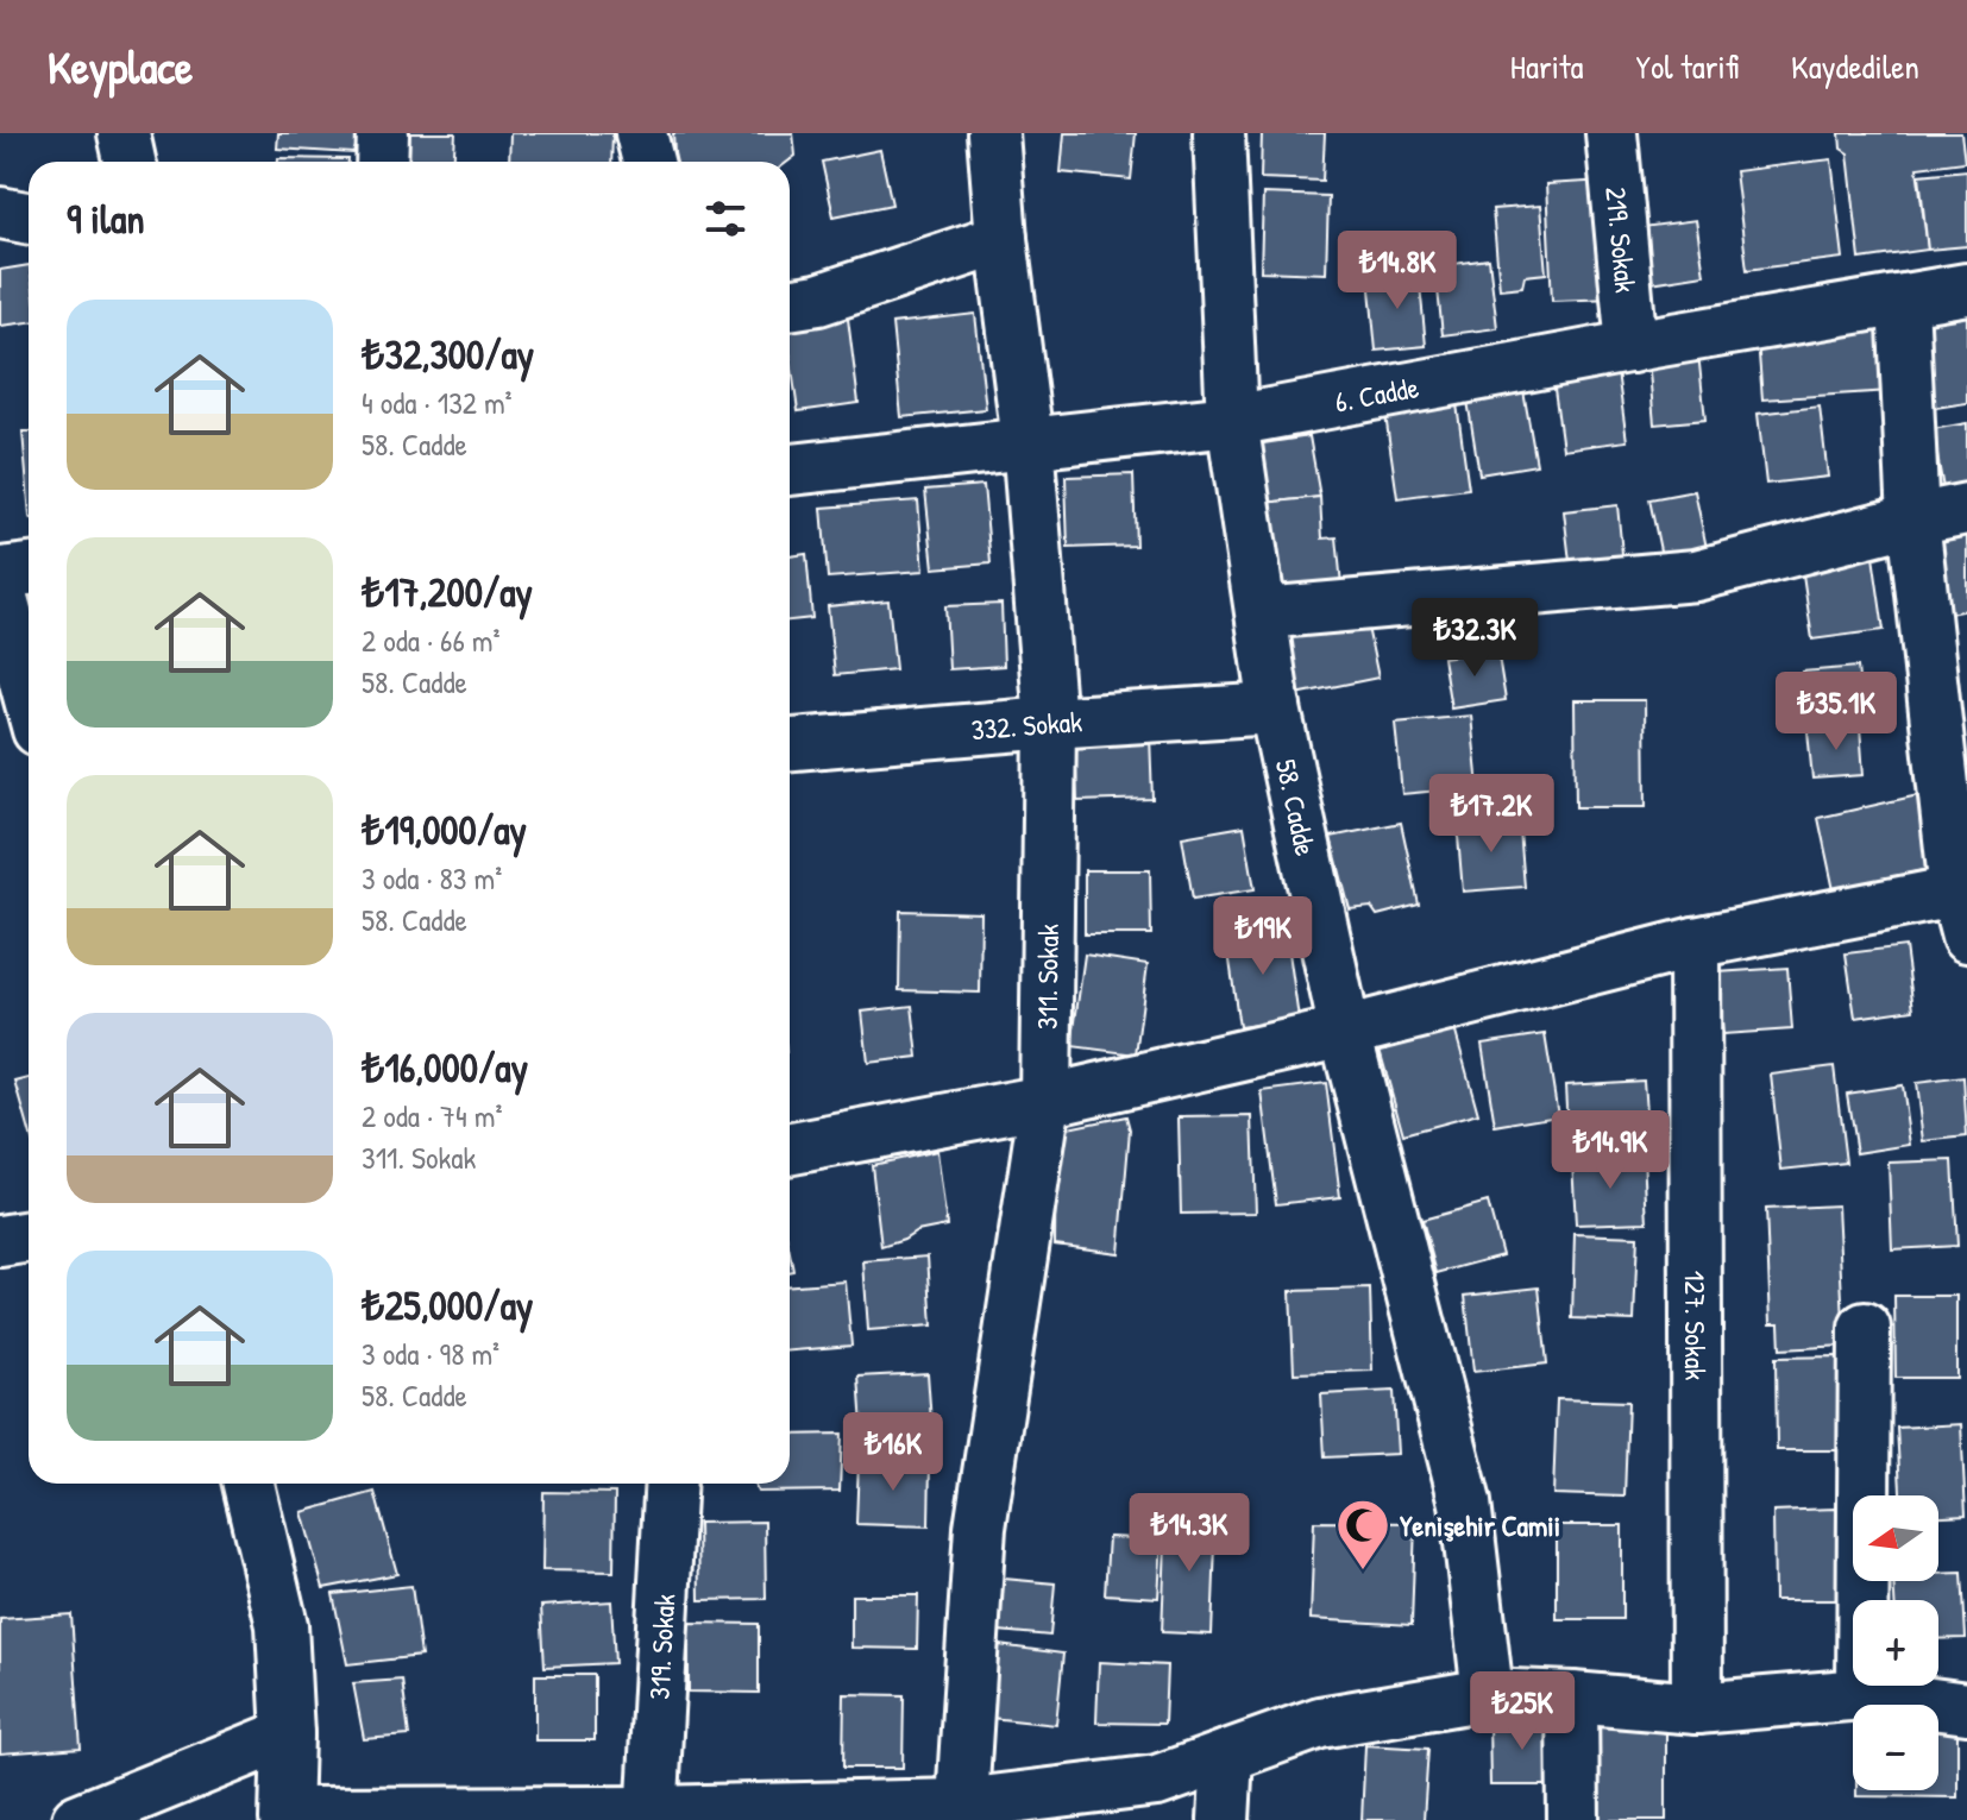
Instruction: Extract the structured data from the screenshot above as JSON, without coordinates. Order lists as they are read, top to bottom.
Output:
{
  "streets": {
    "street": [
      "219. Sokak",
      "6. Cadde",
      "332. Sokak",
      "58. Cadde",
      "311. Sokak",
      "127. Sokak",
      "319. Sokak"
    ]
  },
  "crossings": [
    ["219. Sokak", "6. Cadde"],
    ["6. Cadde", "58. Cadde"],
    ["6. Cadde", "311. Sokak"],
    ["332. Sokak", "58. Cadde"],
    ["332. Sokak", "311. Sokak"]
  ],
  "places": {
    "mosque": ["Yenişehir Camii"]
  },
  "north": "left",
  "page": {
    "header": "Keyplace",
    "nav": ["Harita", "Yol tarifi", "Kaydedilen"],
    "heading": "9 ilan",
    "price": [
      "₺14.8K",
      "₺32.3K",
      "₺35.1K",
      "₺17.2K",
      "₺19K",
      "₺14.9K",
      "₺16K",
      "₺14.3K",
      "₺25K"
    ],
    "list": [
      {
        "name": "₺32,300/ay",
        "note": "4 oda · 132 m² · 58. Cadde"
      },
      {
        "name": "₺17,200/ay",
        "note": "2 oda · 66 m² · 58. Cadde"
      },
      {
        "name": "₺19,000/ay",
        "note": "3 oda · 83 m² · 58. Cadde"
      },
      {
        "name": "₺16,000/ay",
        "note": "2 oda · 74 m² · 311. Sokak"
      },
      {
        "name": "₺25,000/ay",
        "note": "3 oda · 98 m² · 58. Cadde"
      }
    ],
    "map_buttons": ["+", "−"]
  }
}
